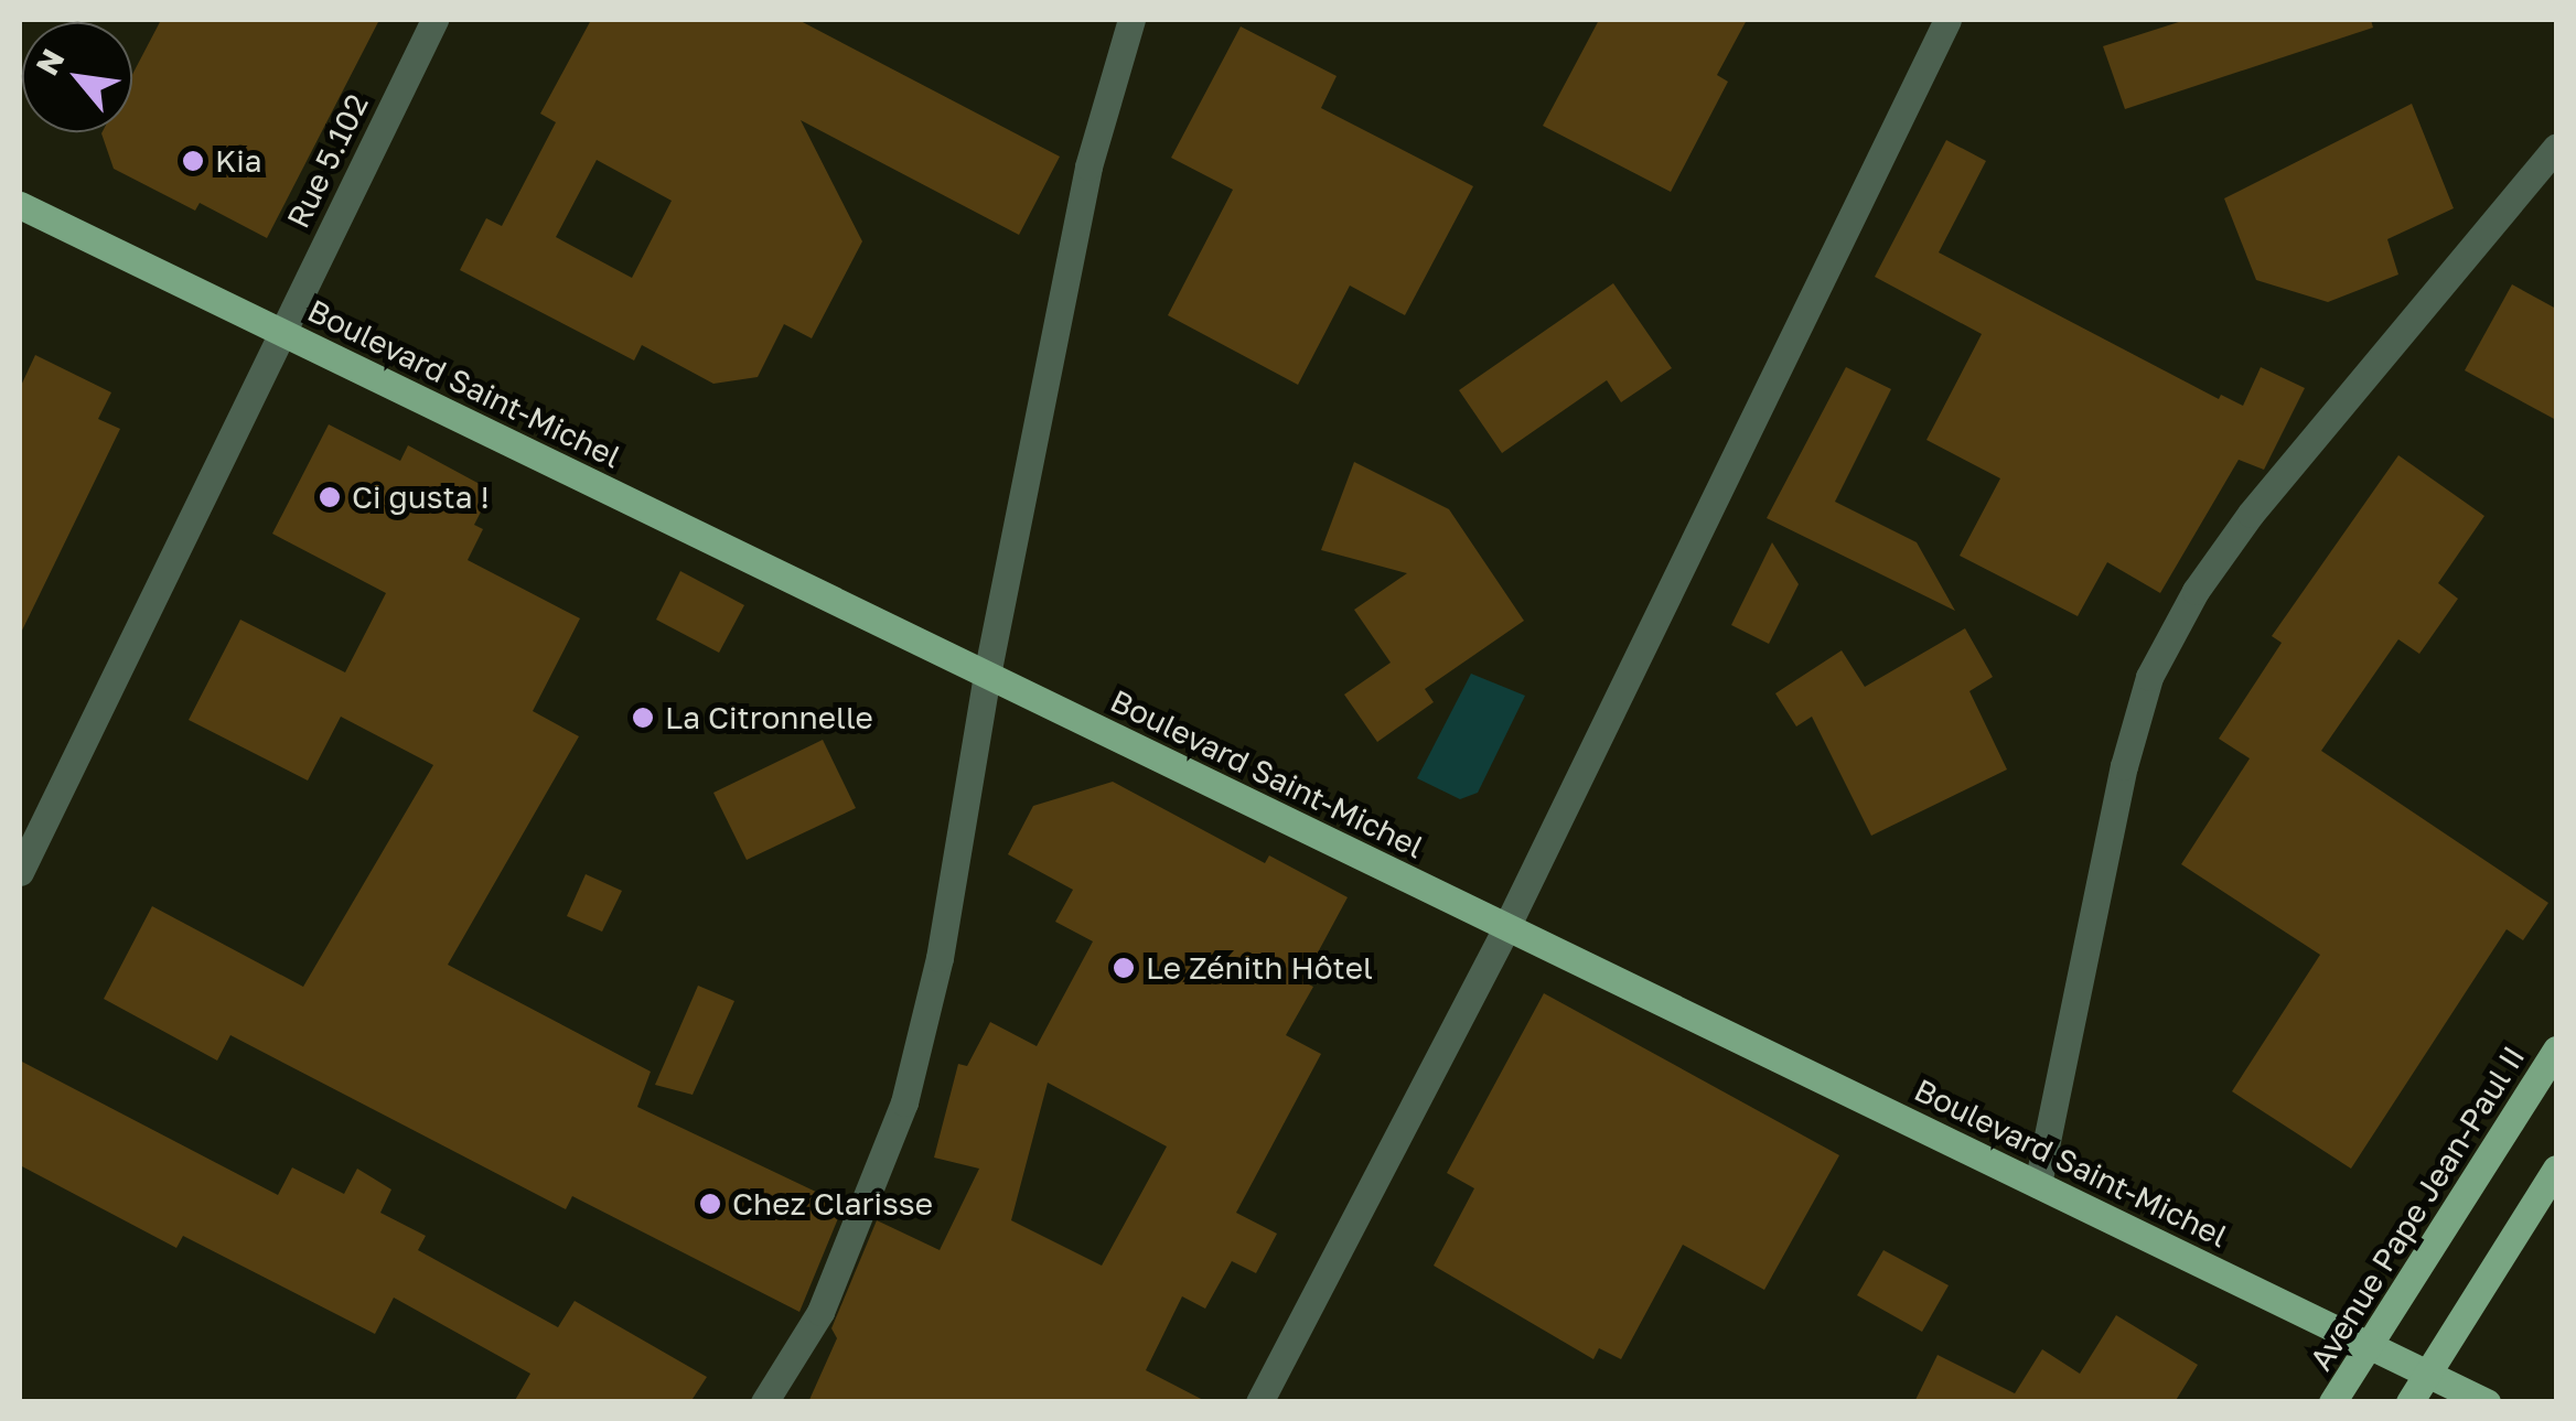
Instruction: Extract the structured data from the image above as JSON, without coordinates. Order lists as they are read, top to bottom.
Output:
{
  "streets": {
    "main road": ["Boulevard Saint-Michel", "Avenue Pape Jean-Paul II"],
    "street": ["Rue 5.102"]
  },
  "crossings": [
    ["Rue 5.102", "Boulevard Saint-Michel"],
    ["Boulevard Saint-Michel", "Avenue Pape Jean-Paul II"]
  ],
  "places": [
    "Kia",
    "Ci gusta !",
    "La Citronnelle",
    "Le Zénith Hôtel",
    "Chez Clarisse"
  ],
  "north": "top left"
}
